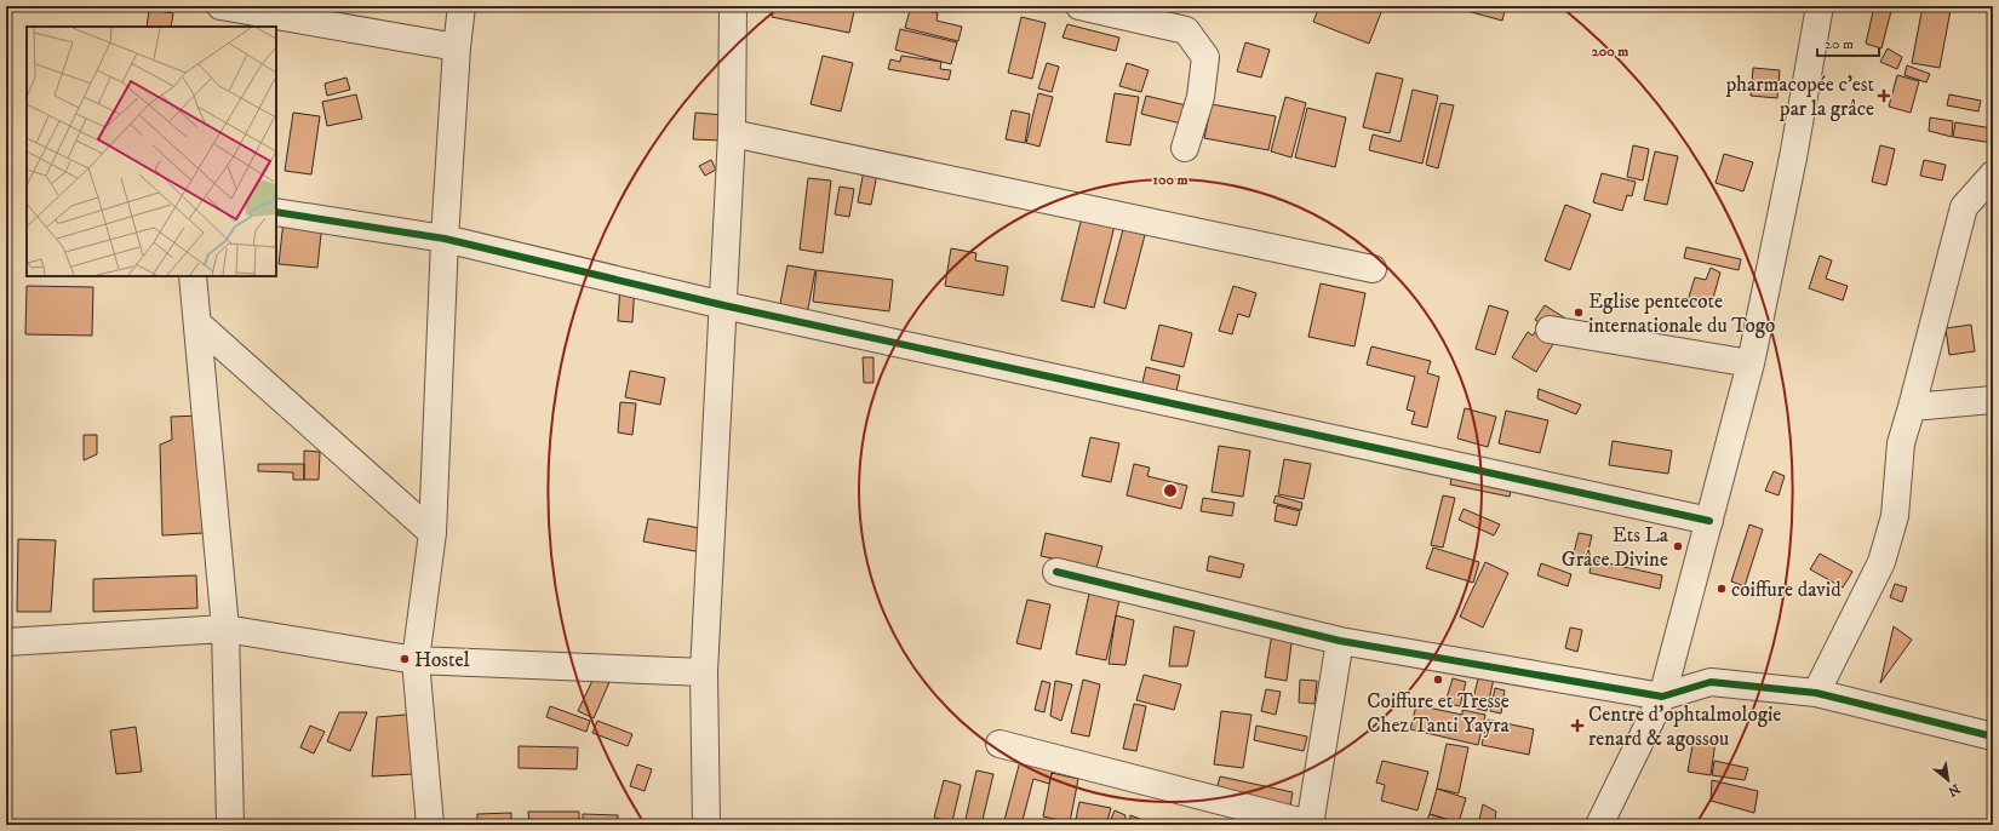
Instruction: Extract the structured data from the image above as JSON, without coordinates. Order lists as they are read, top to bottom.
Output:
{
  "places": {
    "health": ["pharmacopée c'est par la grâce", "Centre d'ophtalmologie renard & agossou"],
    "other": [
      "Eglise pentecote internationale du Togo",
      "Ets La Grâce Divine",
      "coiffure david",
      "Hostel",
      "Coiffure et Tresse Chez Tanti Yayra"
    ]
  },
  "scale_bar": "20 m",
  "north": "bottom right",
  "rings": ["200 m", "100 m"]
}
